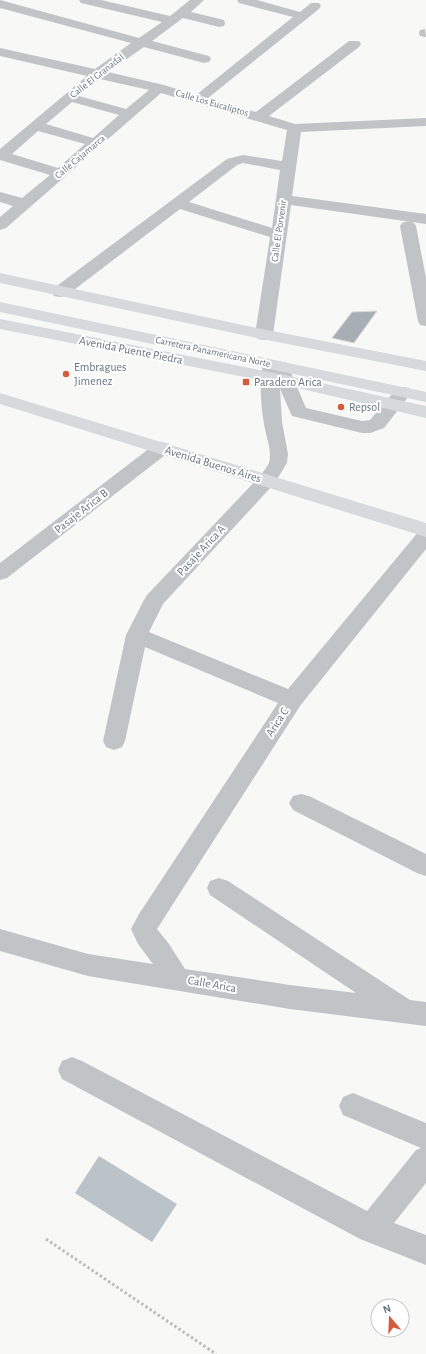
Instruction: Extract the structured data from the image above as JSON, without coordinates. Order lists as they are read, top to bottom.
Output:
{
  "streets": {
    "main road": ["Avenida Puente Piedra", "Carretera Panamericana Norte", "Avenida Buenos Aires"],
    "street": [
      "Calle El Granadal",
      "Calle Los Eucaliptos",
      "Calle Cajamarca",
      "Calle El Porvenir",
      "Pasaje Arica B",
      "Pasaje Arica A",
      "Arica C",
      "Calle Arica"
    ]
  },
  "crossings": [
    ["Calle El Granadal", "Calle Los Eucaliptos"],
    ["Calle Los Eucaliptos", "Calle Cajamarca"],
    ["Calle Los Eucaliptos", "Calle El Porvenir"],
    ["Avenida Puente Piedra", "Carretera Panamericana Norte"],
    ["Avenida Puente Piedra", "Pasaje Arica A"],
    ["Carretera Panamericana Norte", "Pasaje Arica A"],
    ["Avenida Buenos Aires", "Pasaje Arica B"],
    ["Avenida Buenos Aires", "Pasaje Arica A"],
    ["Arica C", "Calle Arica"]
  ],
  "places": {
    "other": ["Embragues Jimenez", "Repsol"],
    "transit": ["Paradero Arica"]
  },
  "north": "top"
}
